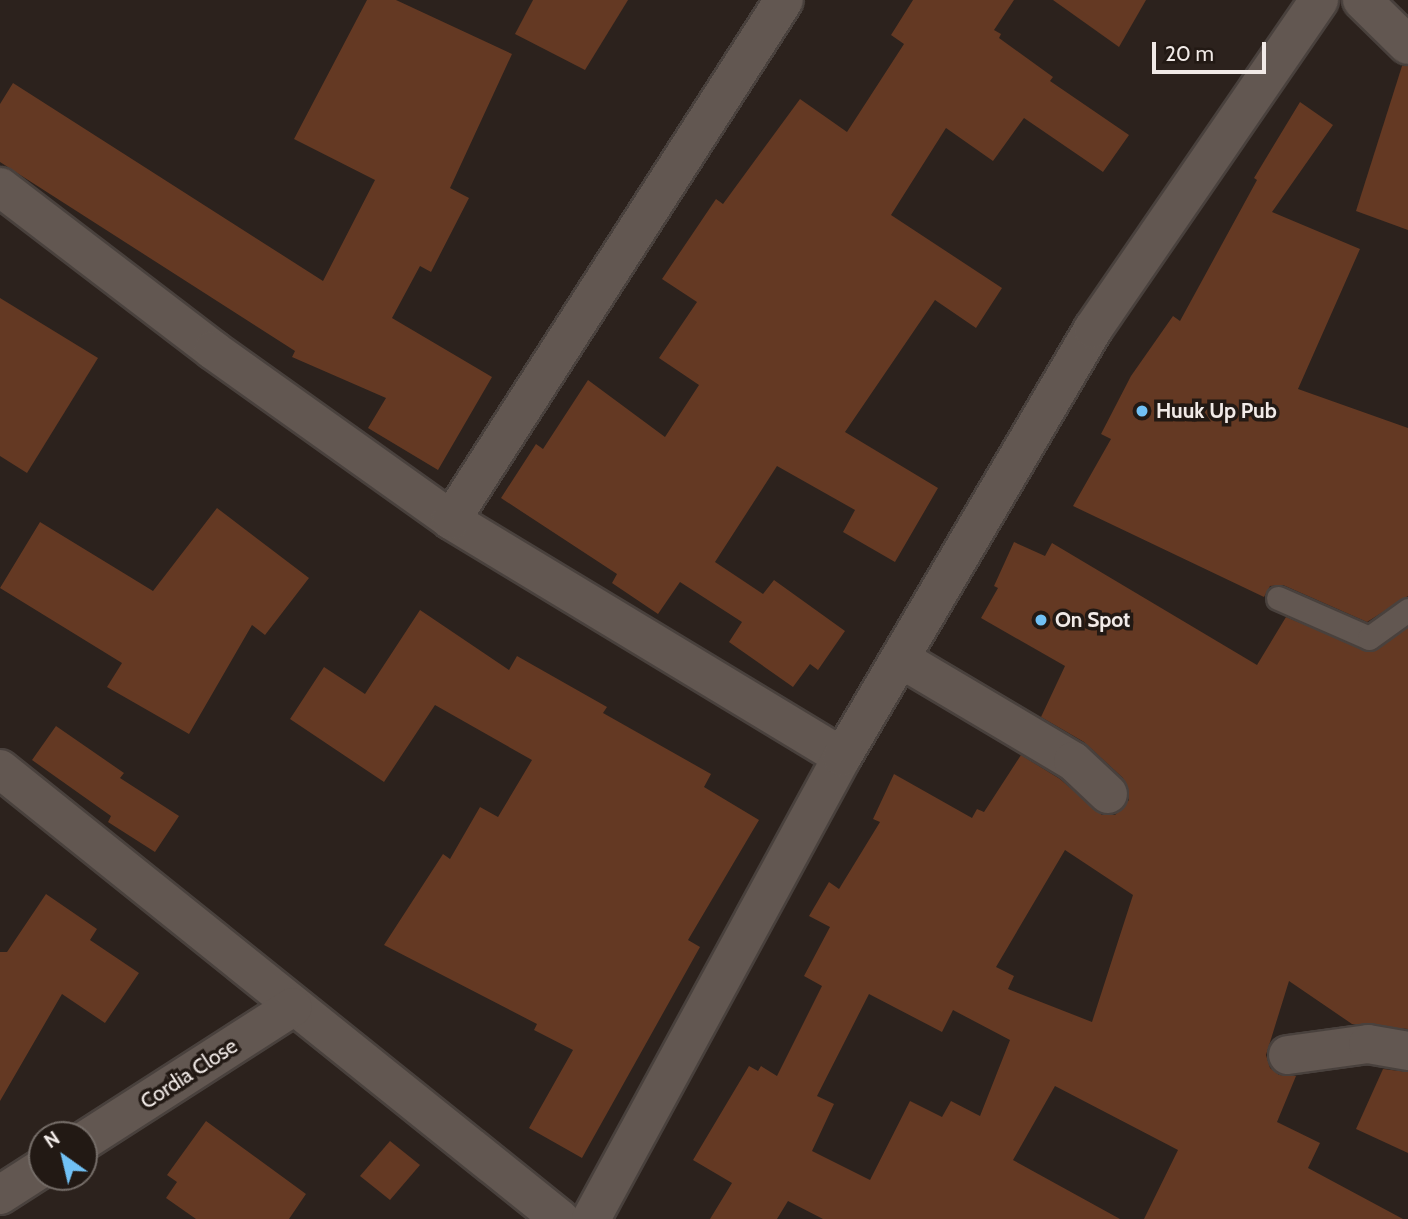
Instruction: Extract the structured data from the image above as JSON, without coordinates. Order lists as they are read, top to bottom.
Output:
{
  "streets": {
    "street": ["Cordia Close"]
  },
  "places": ["Huuk Up Pub", "On Spot"],
  "scale_bar": "20 m",
  "north": "top left"
}
